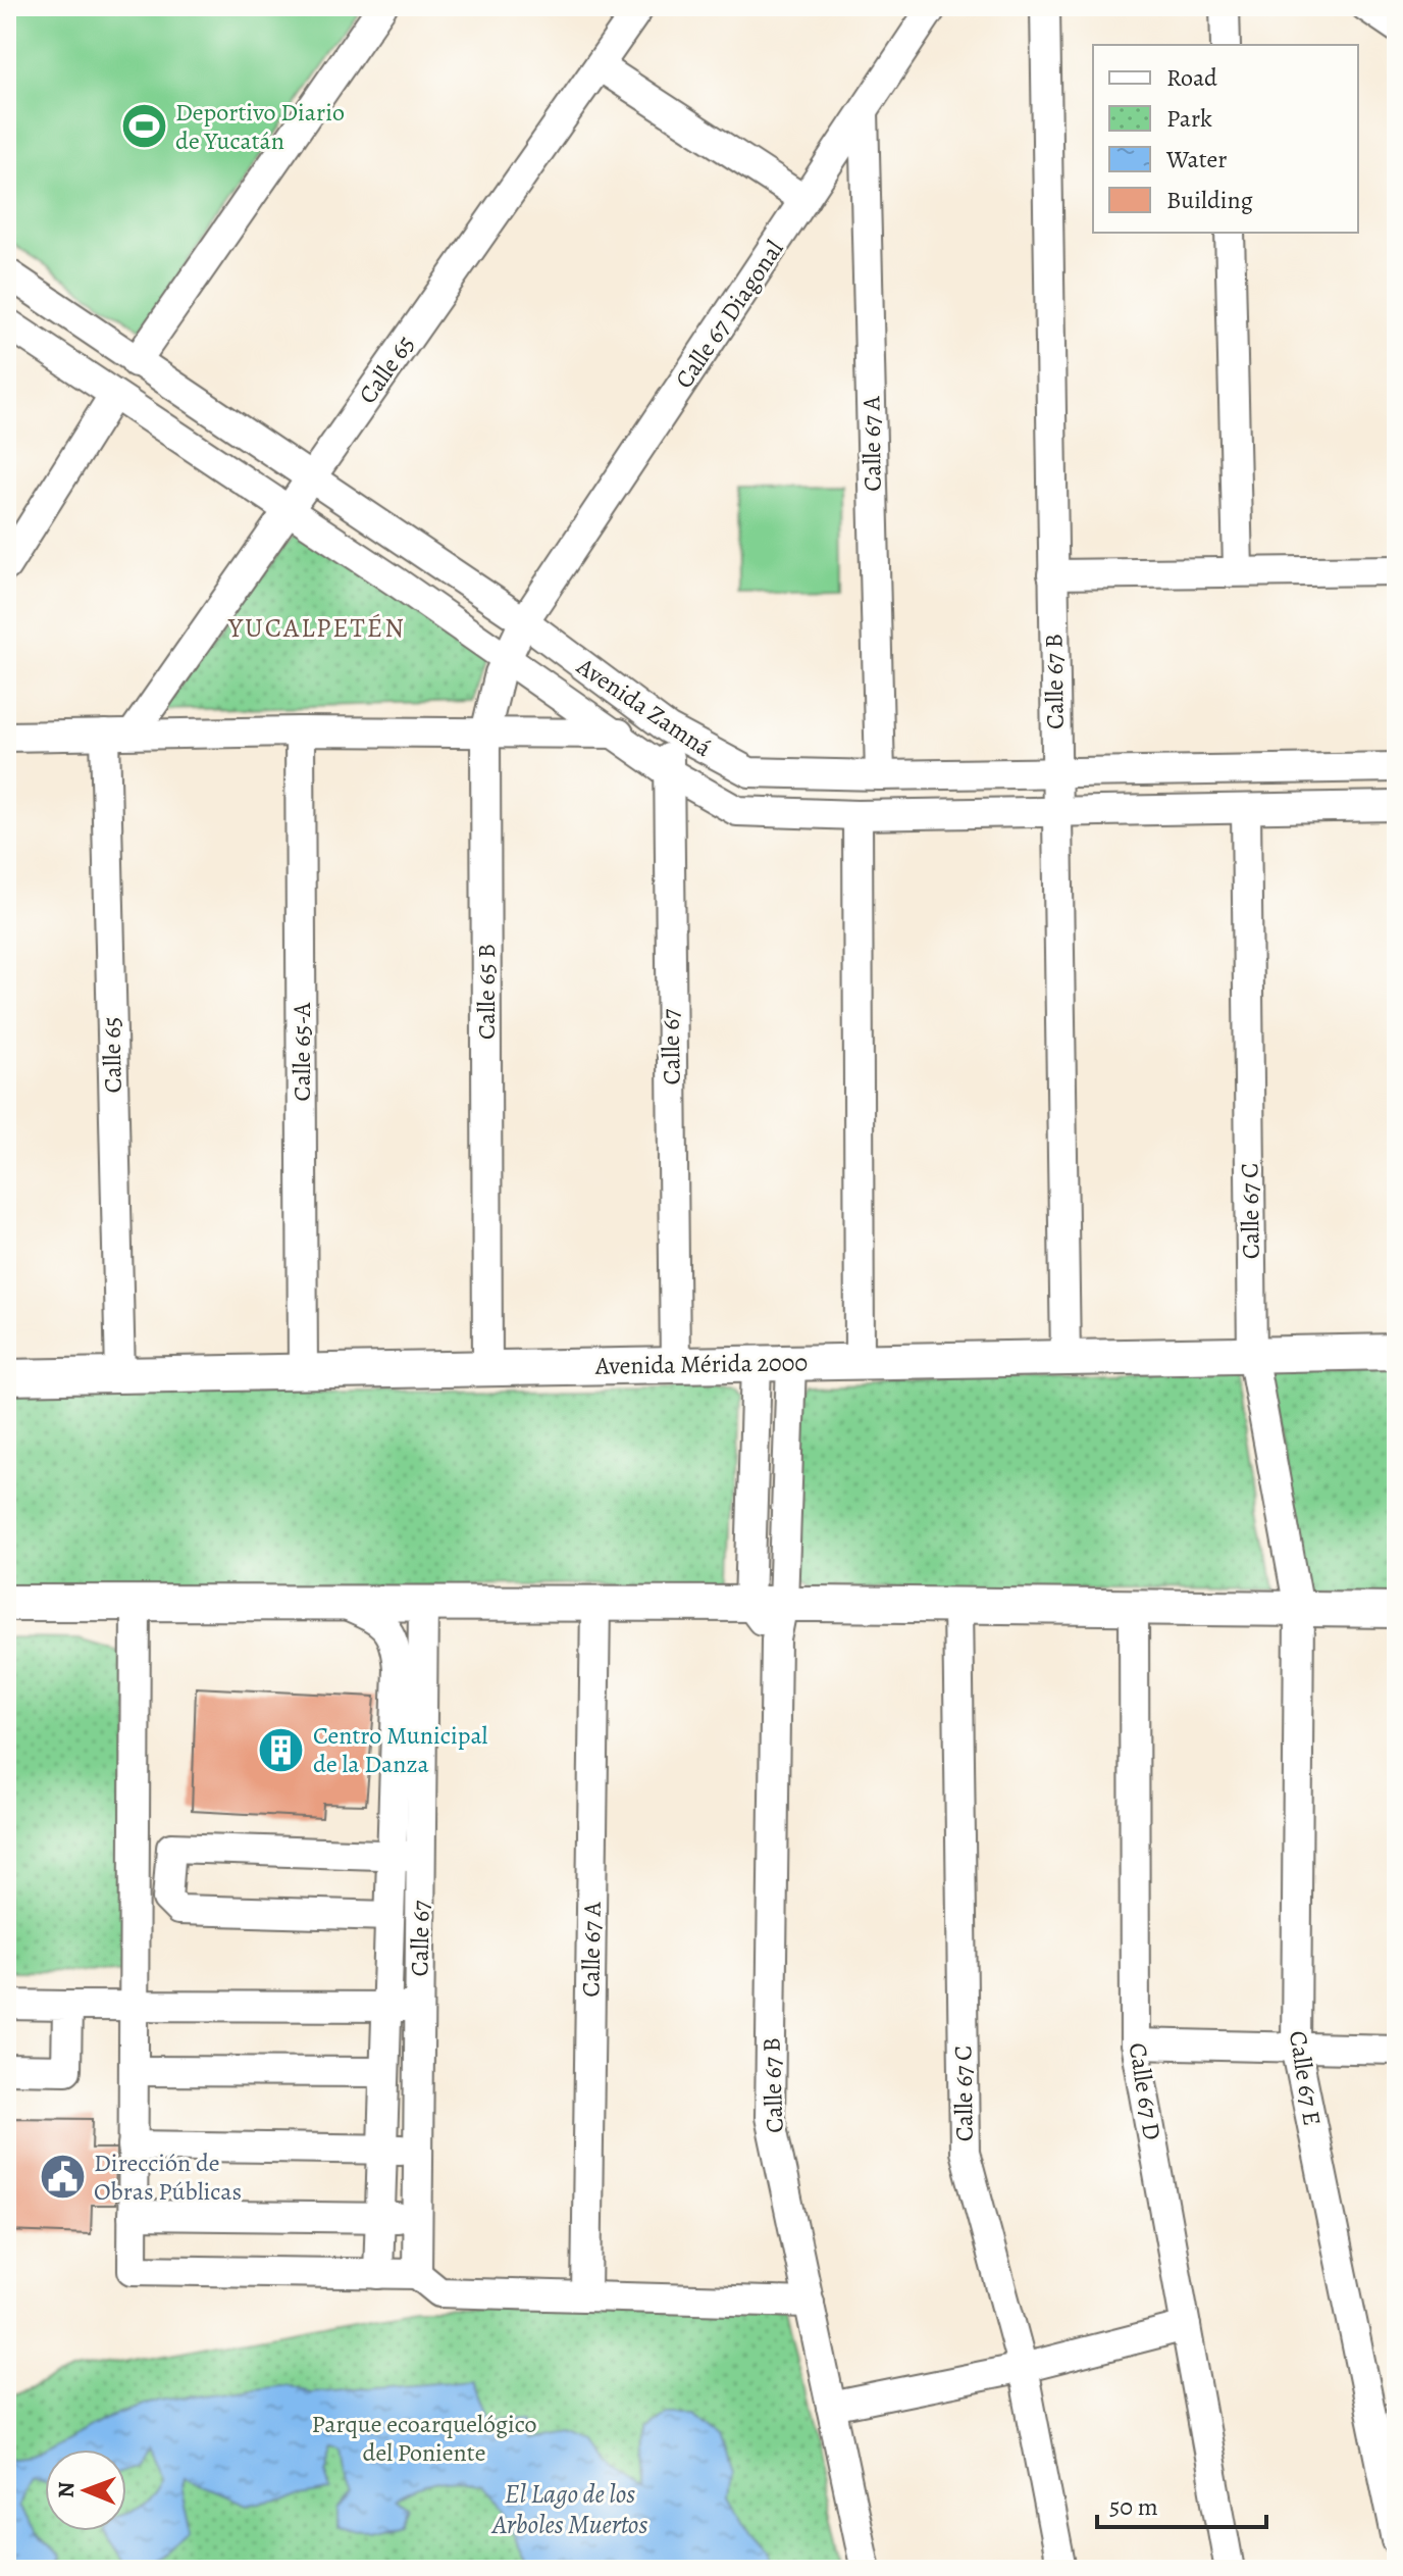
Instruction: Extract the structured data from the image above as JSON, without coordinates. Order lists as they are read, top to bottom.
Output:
{
  "streets": {
    "main road": ["Avenida Mérida 2000"],
    "street": [
      "Calle 67 Diagonal",
      "Calle 65",
      "Calle 67 A",
      "Calle 67 B",
      "Avenida Zamná",
      "Calle 65 B",
      "Calle 67",
      "Calle 65-A",
      "Calle 67 C",
      "Calle 67 E",
      "Calle 67 D"
    ]
  },
  "crossings": [
    ["Calle 67 Diagonal", "Calle 67 A"],
    ["Calle 67 Diagonal", "Avenida Zamná"],
    ["Calle 67 Diagonal", "Calle 65 B"],
    ["Calle 65", "Avenida Zamná"],
    ["Calle 65", "Avenida Mérida 2000"],
    ["Calle 67 A", "Avenida Zamná"],
    ["Calle 67 B", "Avenida Zamná"],
    ["Calle 67 B", "Avenida Mérida 2000"],
    ["Avenida Zamná", "Calle 65 B"],
    ["Avenida Zamná", "Calle 67"],
    ["Avenida Zamná", "Calle 67 C"],
    ["Calle 65 B", "Avenida Mérida 2000"],
    ["Calle 67", "Avenida Mérida 2000"],
    ["Calle 65-A", "Avenida Mérida 2000"],
    ["Calle 67 C", "Avenida Mérida 2000"],
    ["Calle 67 C", "Calle 67 E"]
  ],
  "districts": ["YUCALPETÉN"],
  "water": ["El Lago de los Arboles Muertos"],
  "parks": ["Parque ecoarquelógico del Poniente"],
  "places": {
    "sports": ["Deportivo Diario de Yucatán"],
    "building": ["Centro Municipal de la Danza"],
    "public building": ["Dirección de Obras Públicas"]
  },
  "legend": [
    "Road",
    "Park",
    "Water",
    "Building"
  ],
  "scale_bar": "50 m",
  "north": "left"
}
